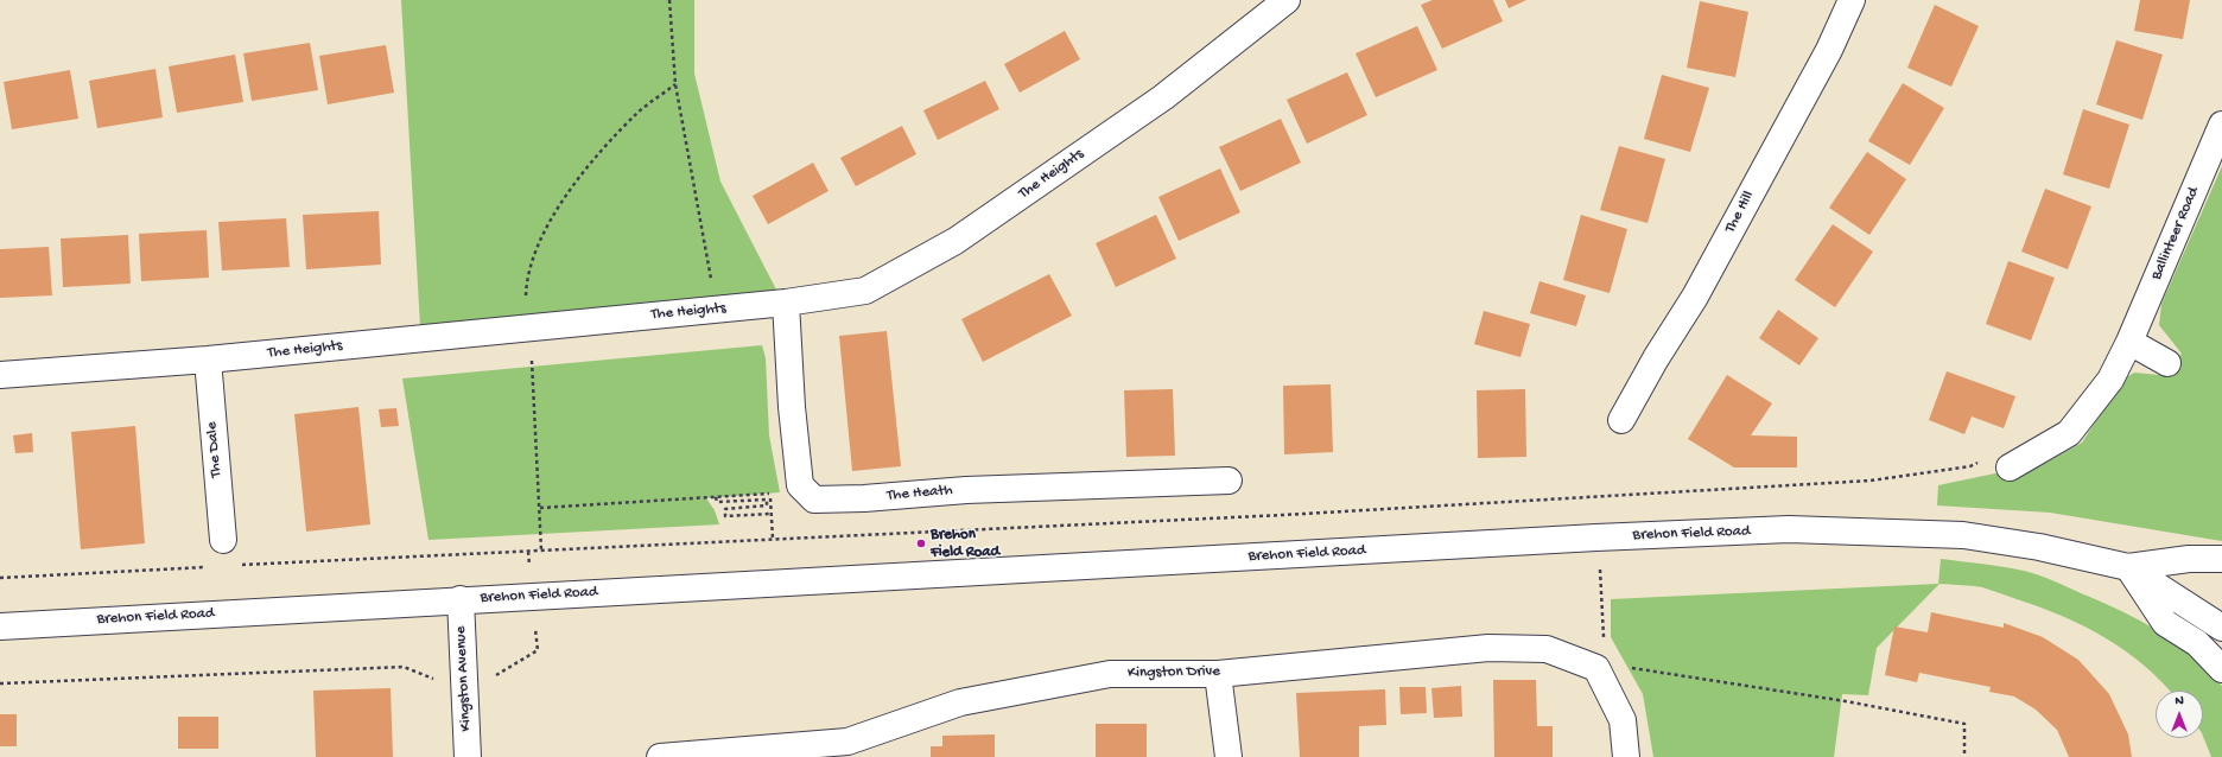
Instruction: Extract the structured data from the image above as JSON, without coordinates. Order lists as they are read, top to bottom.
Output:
{
  "streets": {
    "main road": [
      "The Heights",
      "The Hill",
      "Ballinteer Road",
      "The Dale",
      "The Heath",
      "Brehon Field Road",
      "Kingston Drive",
      "Kingston Avenue"
    ]
  },
  "crossings": [
    ["The Heights", "The Dale"],
    ["Brehon Field Road", "Kingston Avenue"]
  ],
  "places": ["Brehon Field Road"],
  "north": "top"
}
